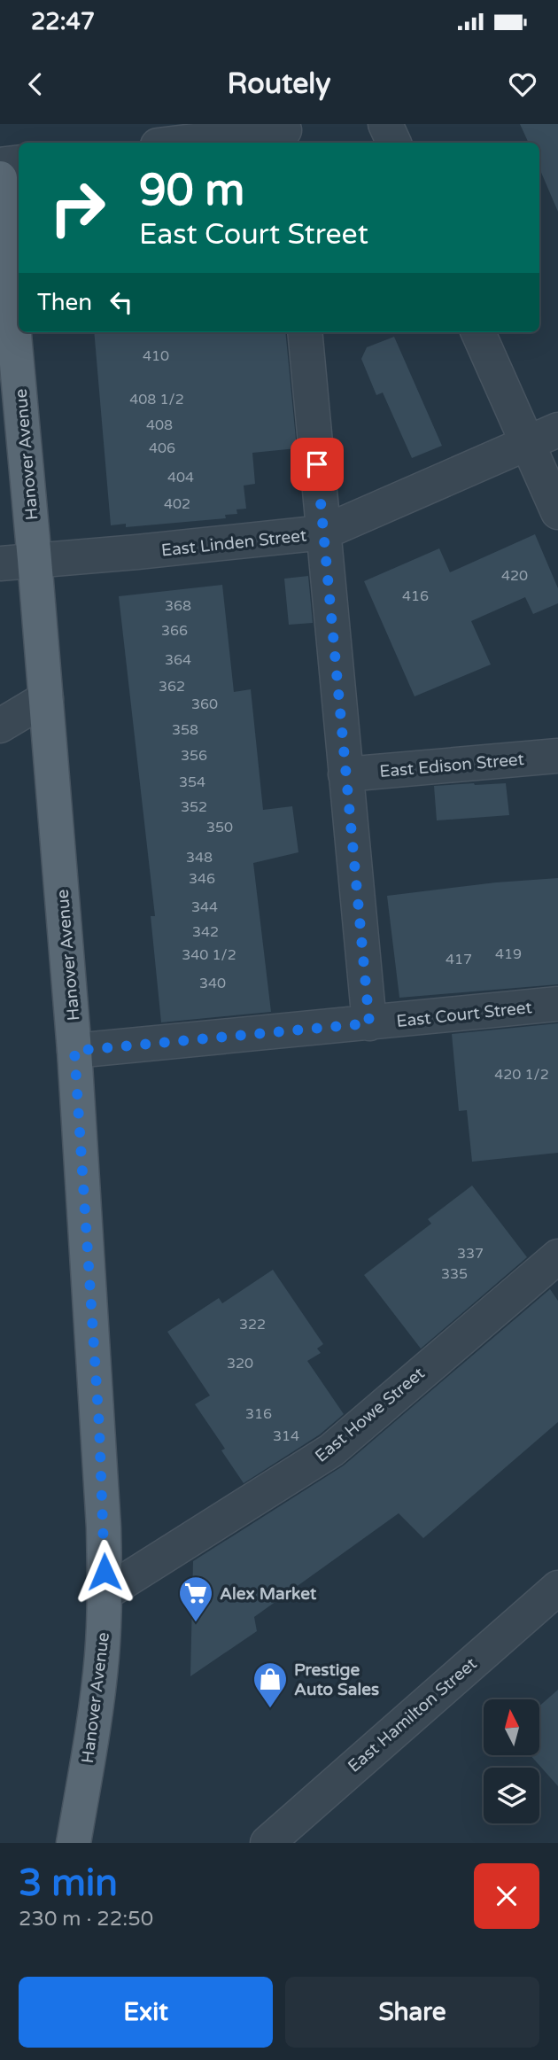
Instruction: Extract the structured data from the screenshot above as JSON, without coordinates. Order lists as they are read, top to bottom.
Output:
{
  "streets": {
    "main road": ["Hanover Avenue"],
    "street": [
      "East Linden Street",
      "East Edison Street",
      "East Court Street",
      "East Howe Street",
      "East Hamilton Street"
    ]
  },
  "crossings": [
    ["Hanover Avenue", "East Linden Street"],
    ["Hanover Avenue", "East Court Street"],
    ["Hanover Avenue", "East Howe Street"]
  ],
  "places": {
    "supermarket": ["Alex Market"],
    "shop": ["Prestige Auto Sales"]
  },
  "house_numbers": [
    "410",
    "408 1/2",
    "408",
    "406",
    "404",
    "402",
    "420",
    "416",
    "368",
    "366",
    "364",
    "362",
    "360",
    "358",
    "356",
    "354",
    "352",
    "350",
    "348",
    "346",
    "344",
    "342",
    "419",
    "340 1/2",
    "417",
    "340",
    "420 1/2",
    "337",
    "335",
    "322",
    "320",
    "316",
    "314"
  ],
  "north": "top",
  "page": {
    "status": "22:47",
    "header": "Routely",
    "turn": ["90 m", "East Court Street"],
    "then": "Then",
    "heading": ["3 min", "230 m · 22:50"],
    "buttons": ["Exit", "Share"]
  }
}
